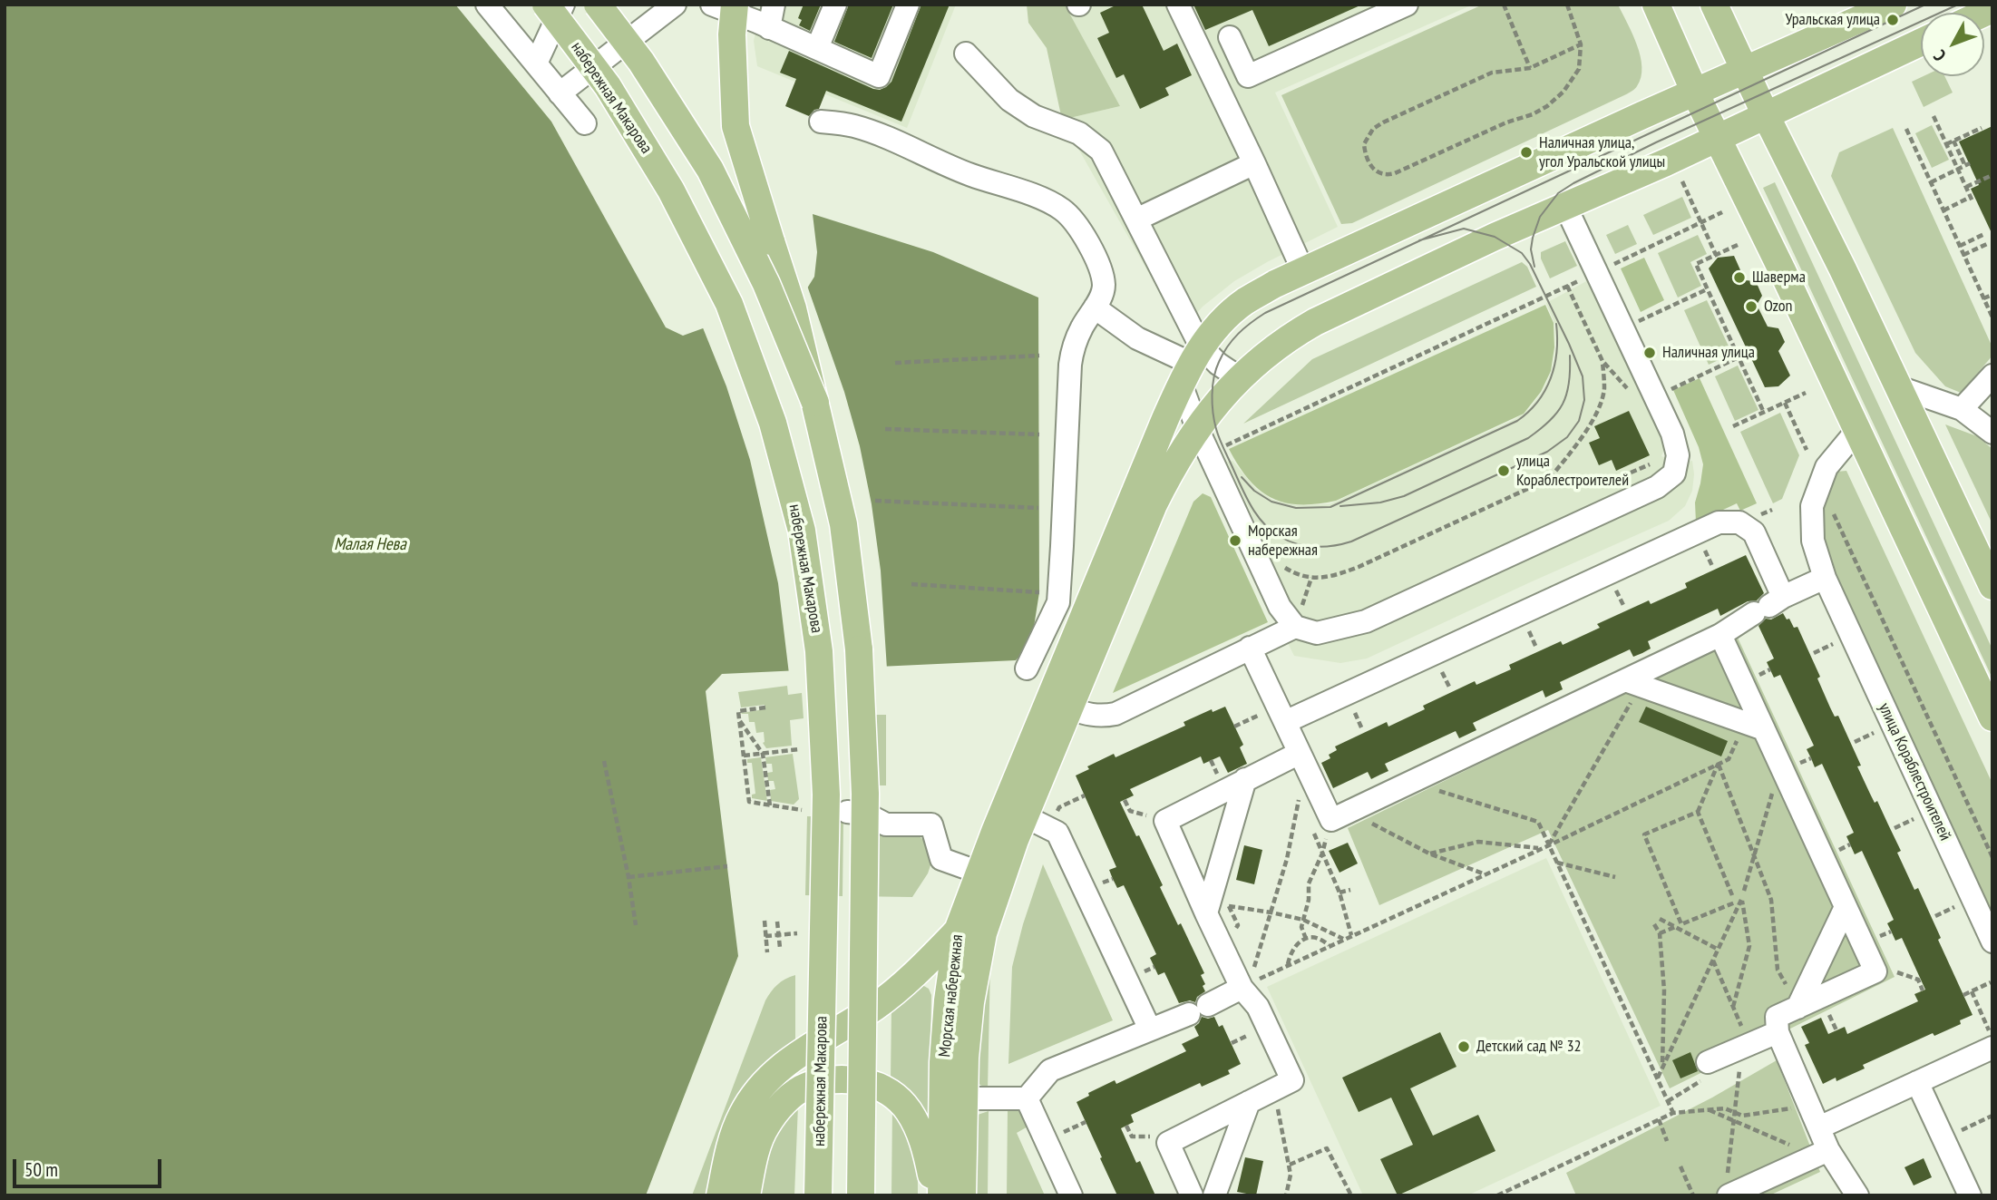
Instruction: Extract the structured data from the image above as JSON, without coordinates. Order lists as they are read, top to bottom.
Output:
{
  "streets": {
    "main road": ["набережная Макарова", "Морская набережная"],
    "street": ["улица Кораблестроителей"]
  },
  "water": ["Малая Нева"],
  "places": [
    "Уральская улица",
    "Наличная улица, угол Уральской улицы",
    "Шаверма",
    "Ozon",
    "Наличная улица",
    "улица Кораблестроителей",
    "Морская набережная",
    "Детский сад № 32"
  ],
  "scale_bar": "50 m",
  "north": "bottom left"
}
